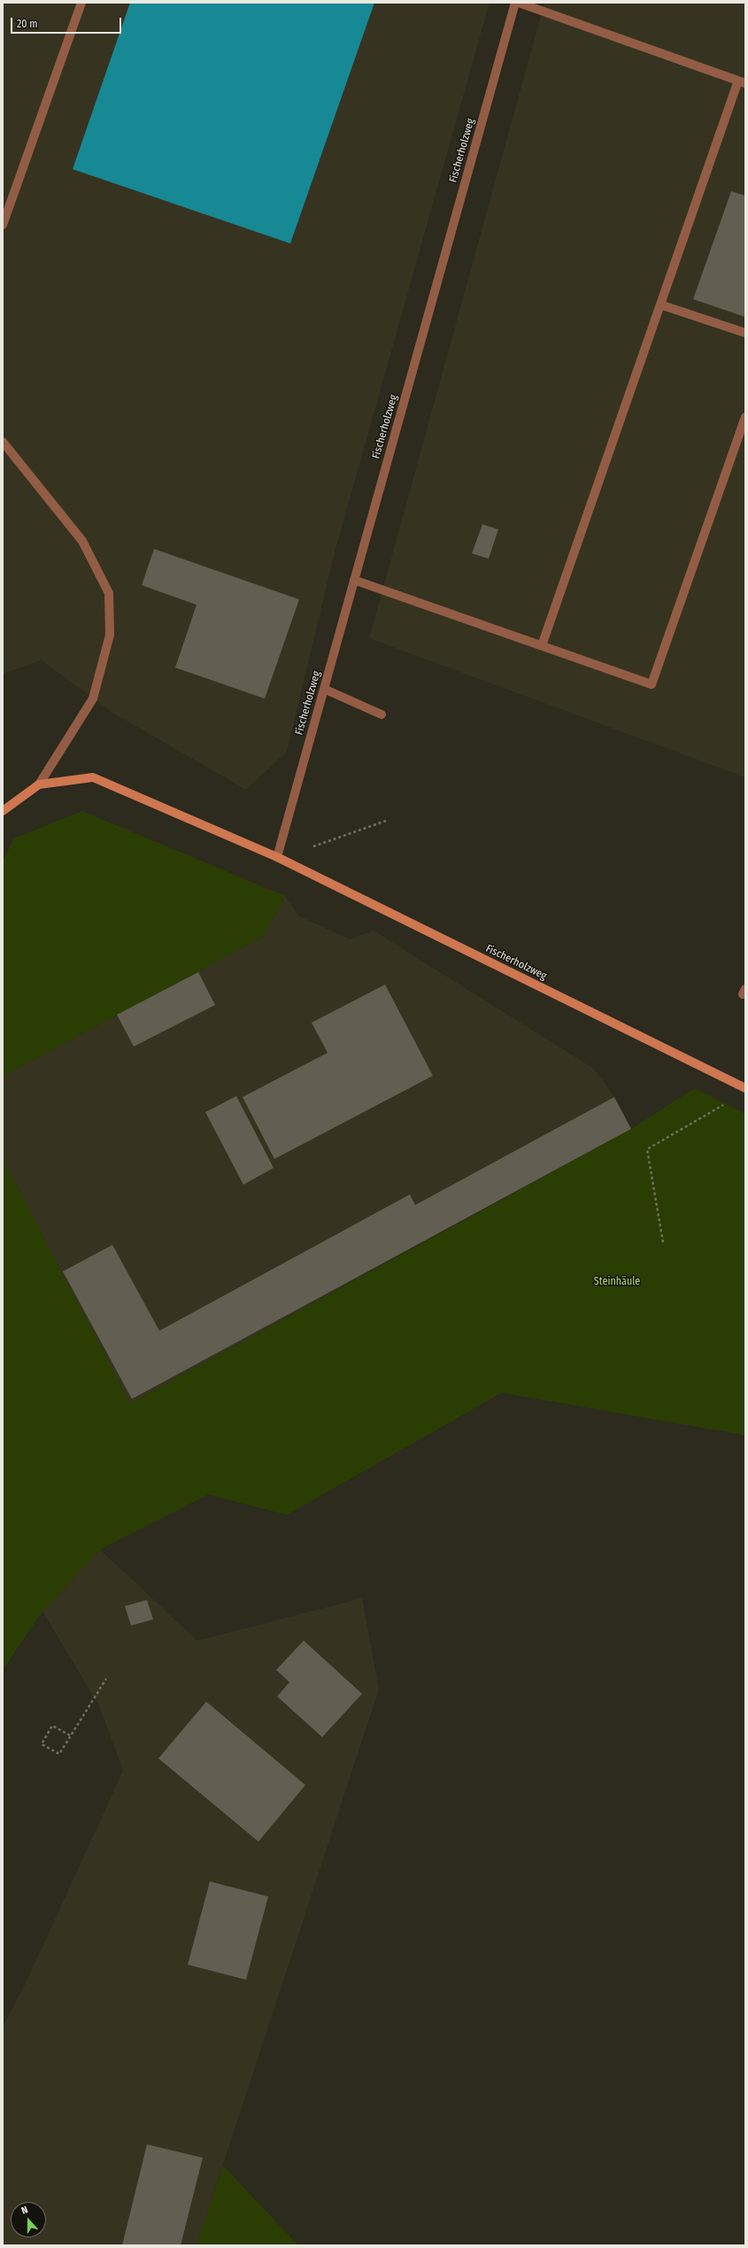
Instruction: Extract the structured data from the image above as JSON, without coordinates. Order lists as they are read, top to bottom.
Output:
{
  "streets": {
    "street": ["Fischerholzweg"]
  },
  "parks": ["Steinhäule"],
  "scale_bar": "20 m",
  "north": "top"
}
